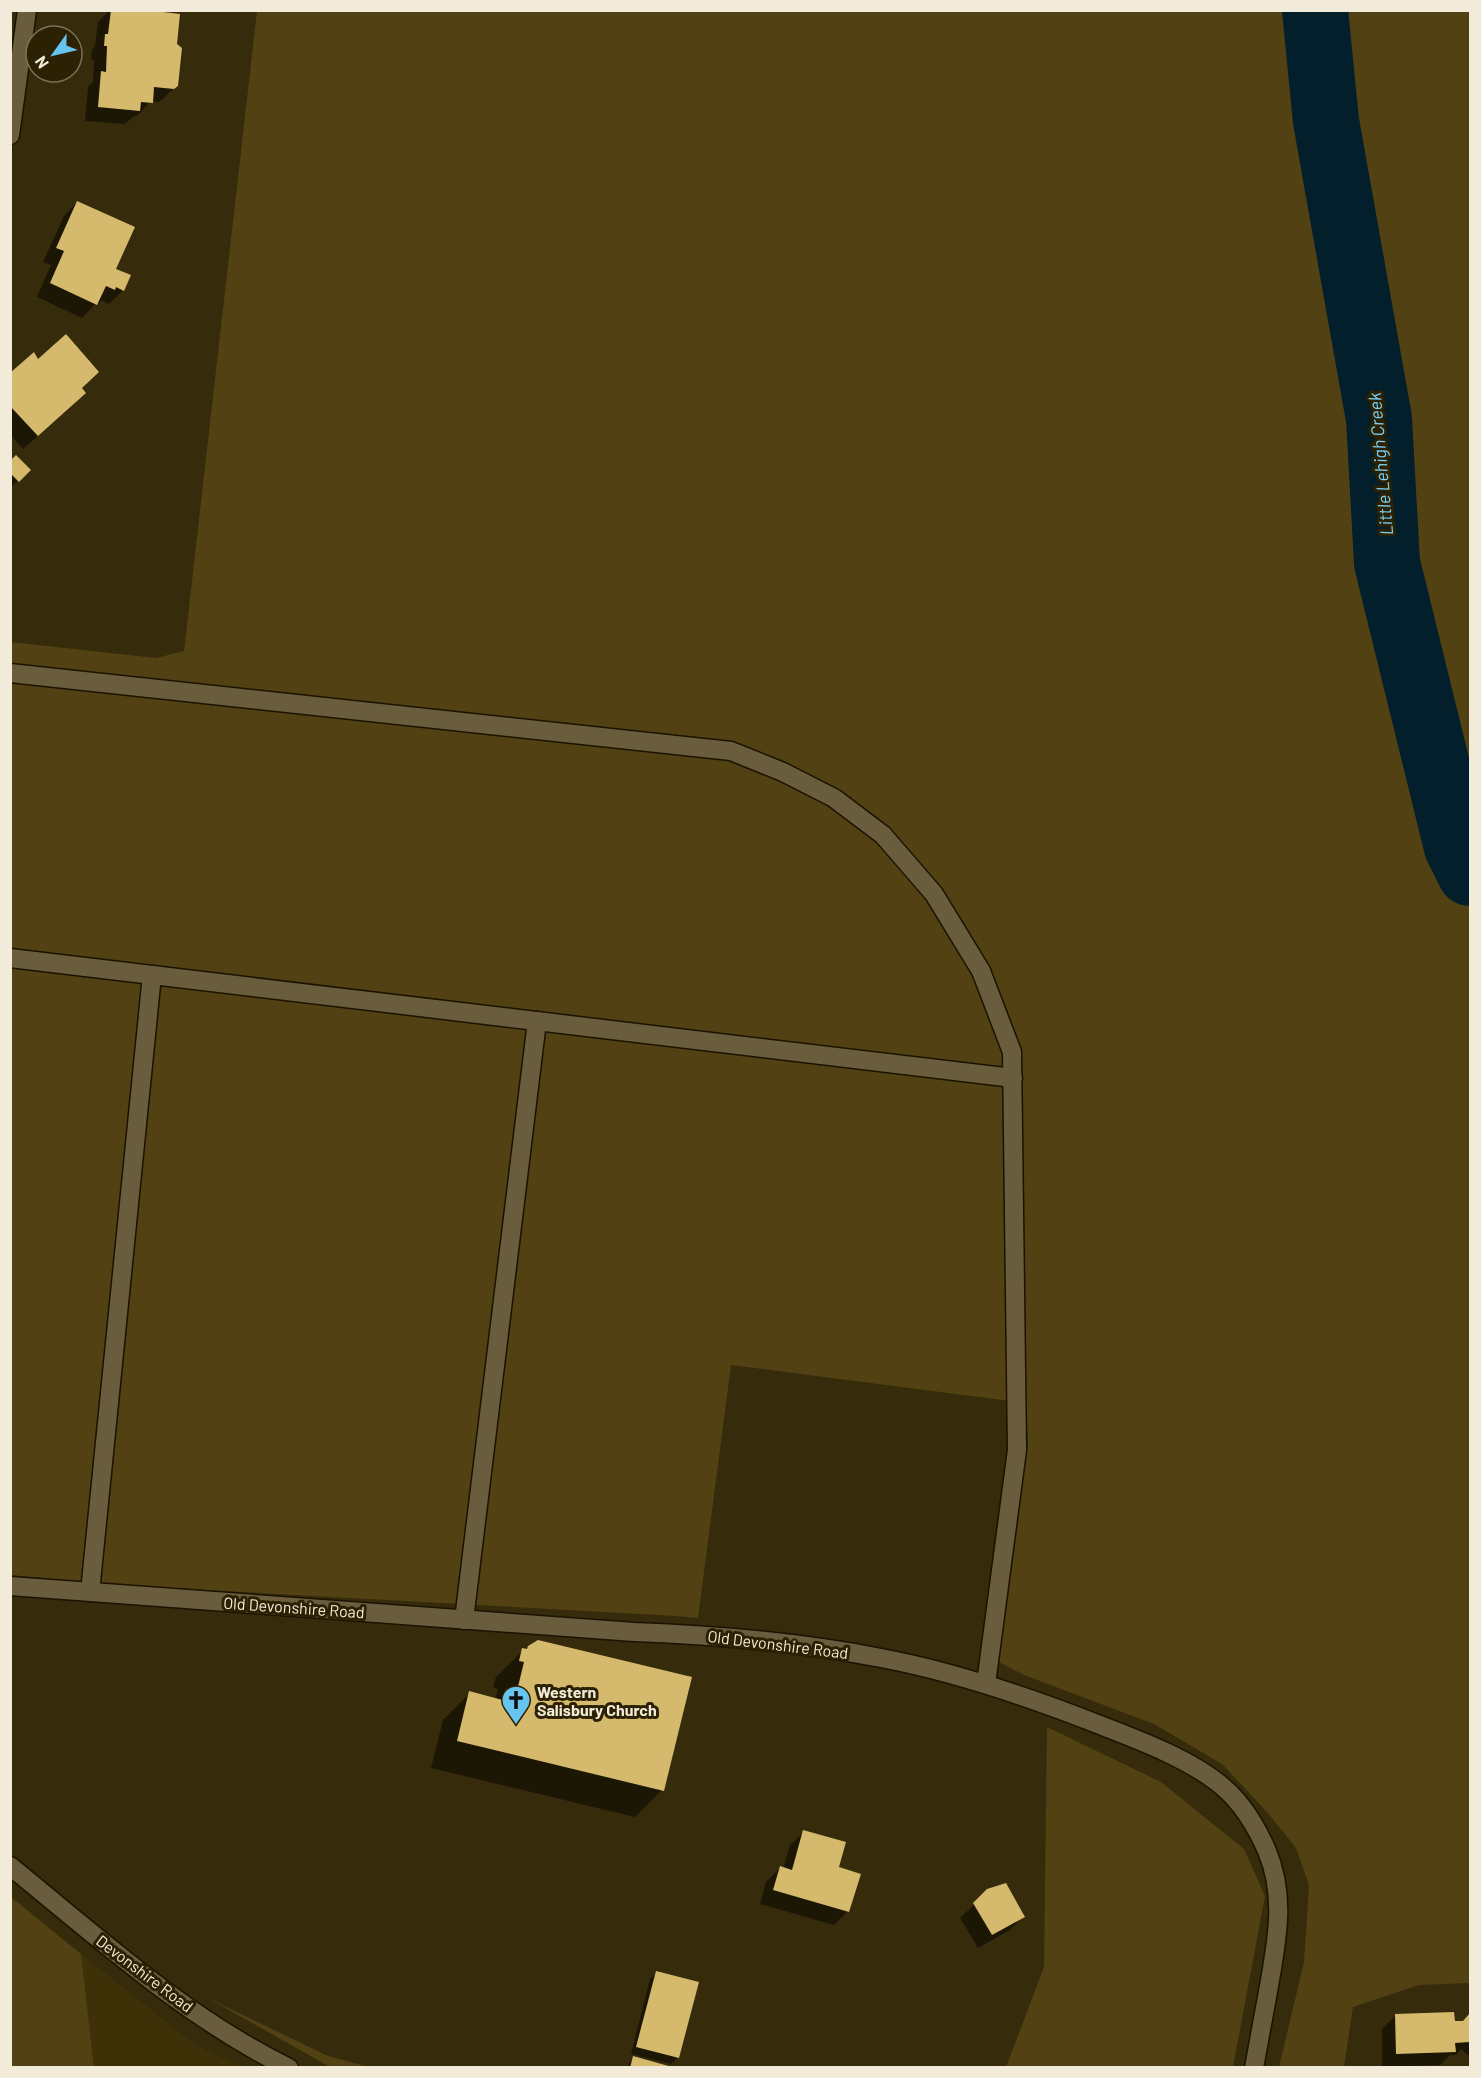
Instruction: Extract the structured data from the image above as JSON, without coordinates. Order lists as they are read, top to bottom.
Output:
{
  "streets": {
    "street": ["Old Devonshire Road", "Devonshire Road"]
  },
  "water": ["Little Lehigh Creek"],
  "places": {
    "church": ["Western Salisbury Church"]
  },
  "north": "bottom left"
}
